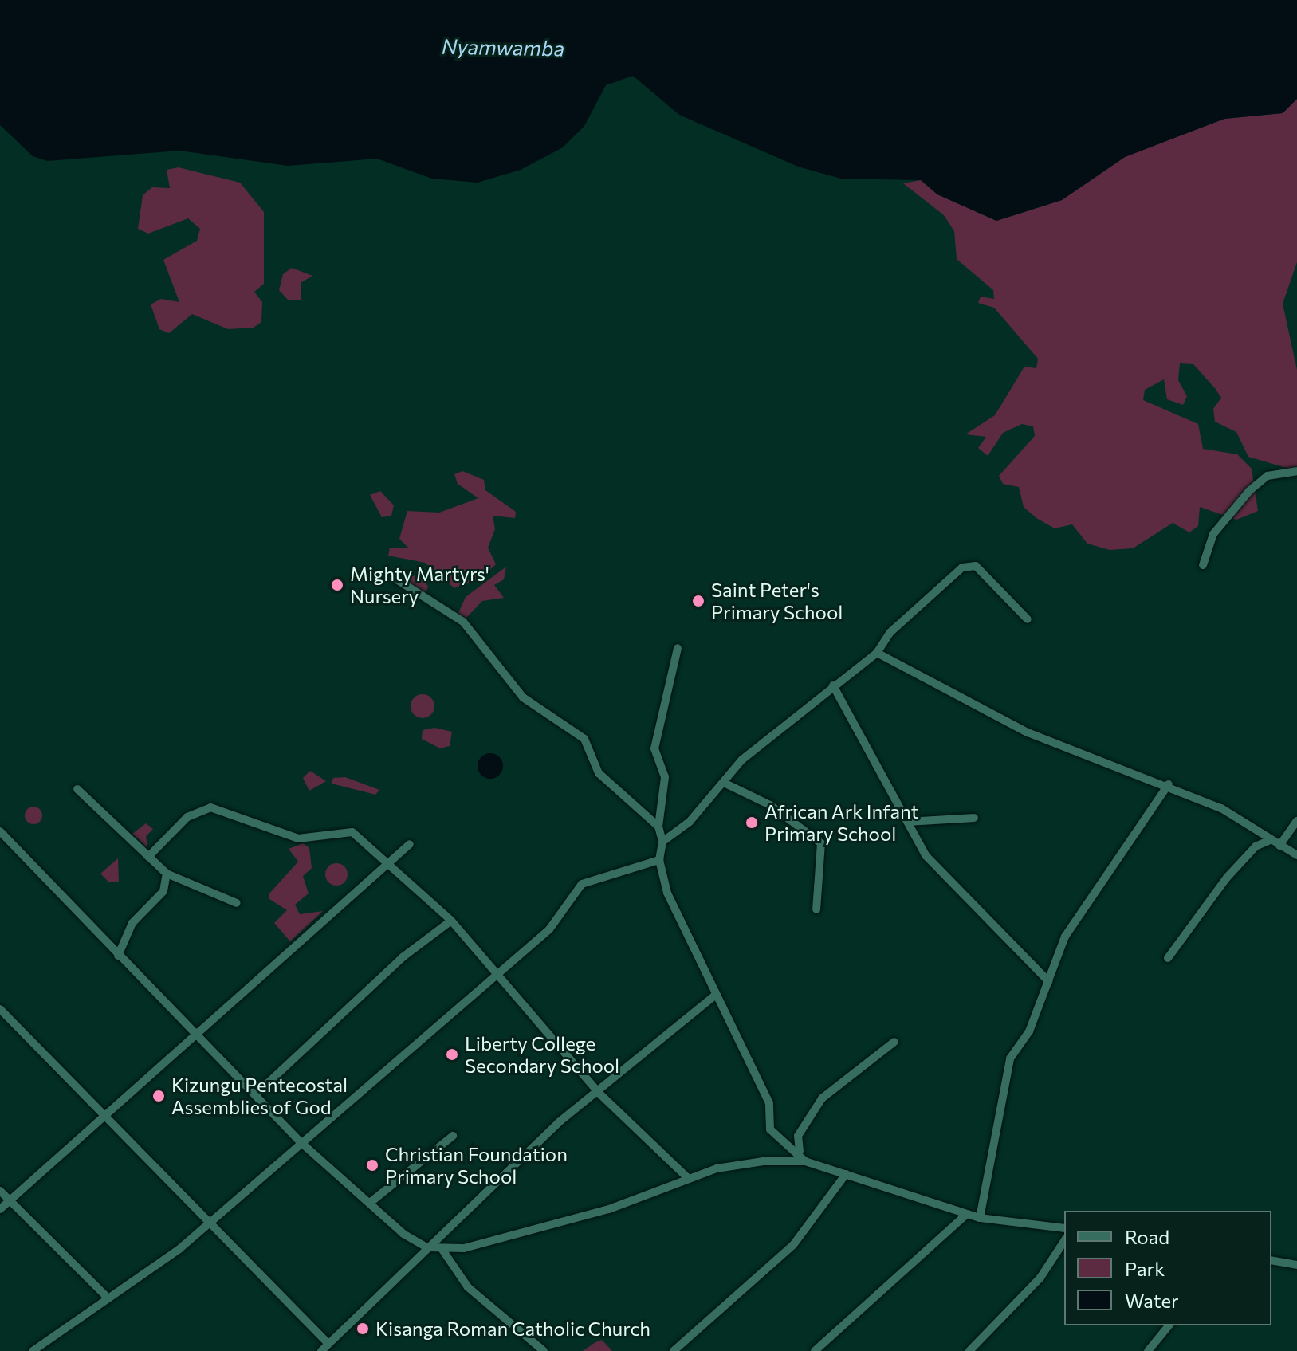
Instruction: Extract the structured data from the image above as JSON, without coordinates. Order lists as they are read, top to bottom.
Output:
{
  "water": ["Nyamwamba"],
  "places": [
    "Mighty Martyrs' Nursery",
    "Saint Peter's Primary School",
    "African Ark Infant Primary School",
    "Liberty College Secondary School",
    "Kizungu Pentecostal Assemblies of God",
    "Christian Foundation Primary School",
    "Kisanga Roman Catholic Church"
  ],
  "legend": ["Road", "Park", "Water"]
}
